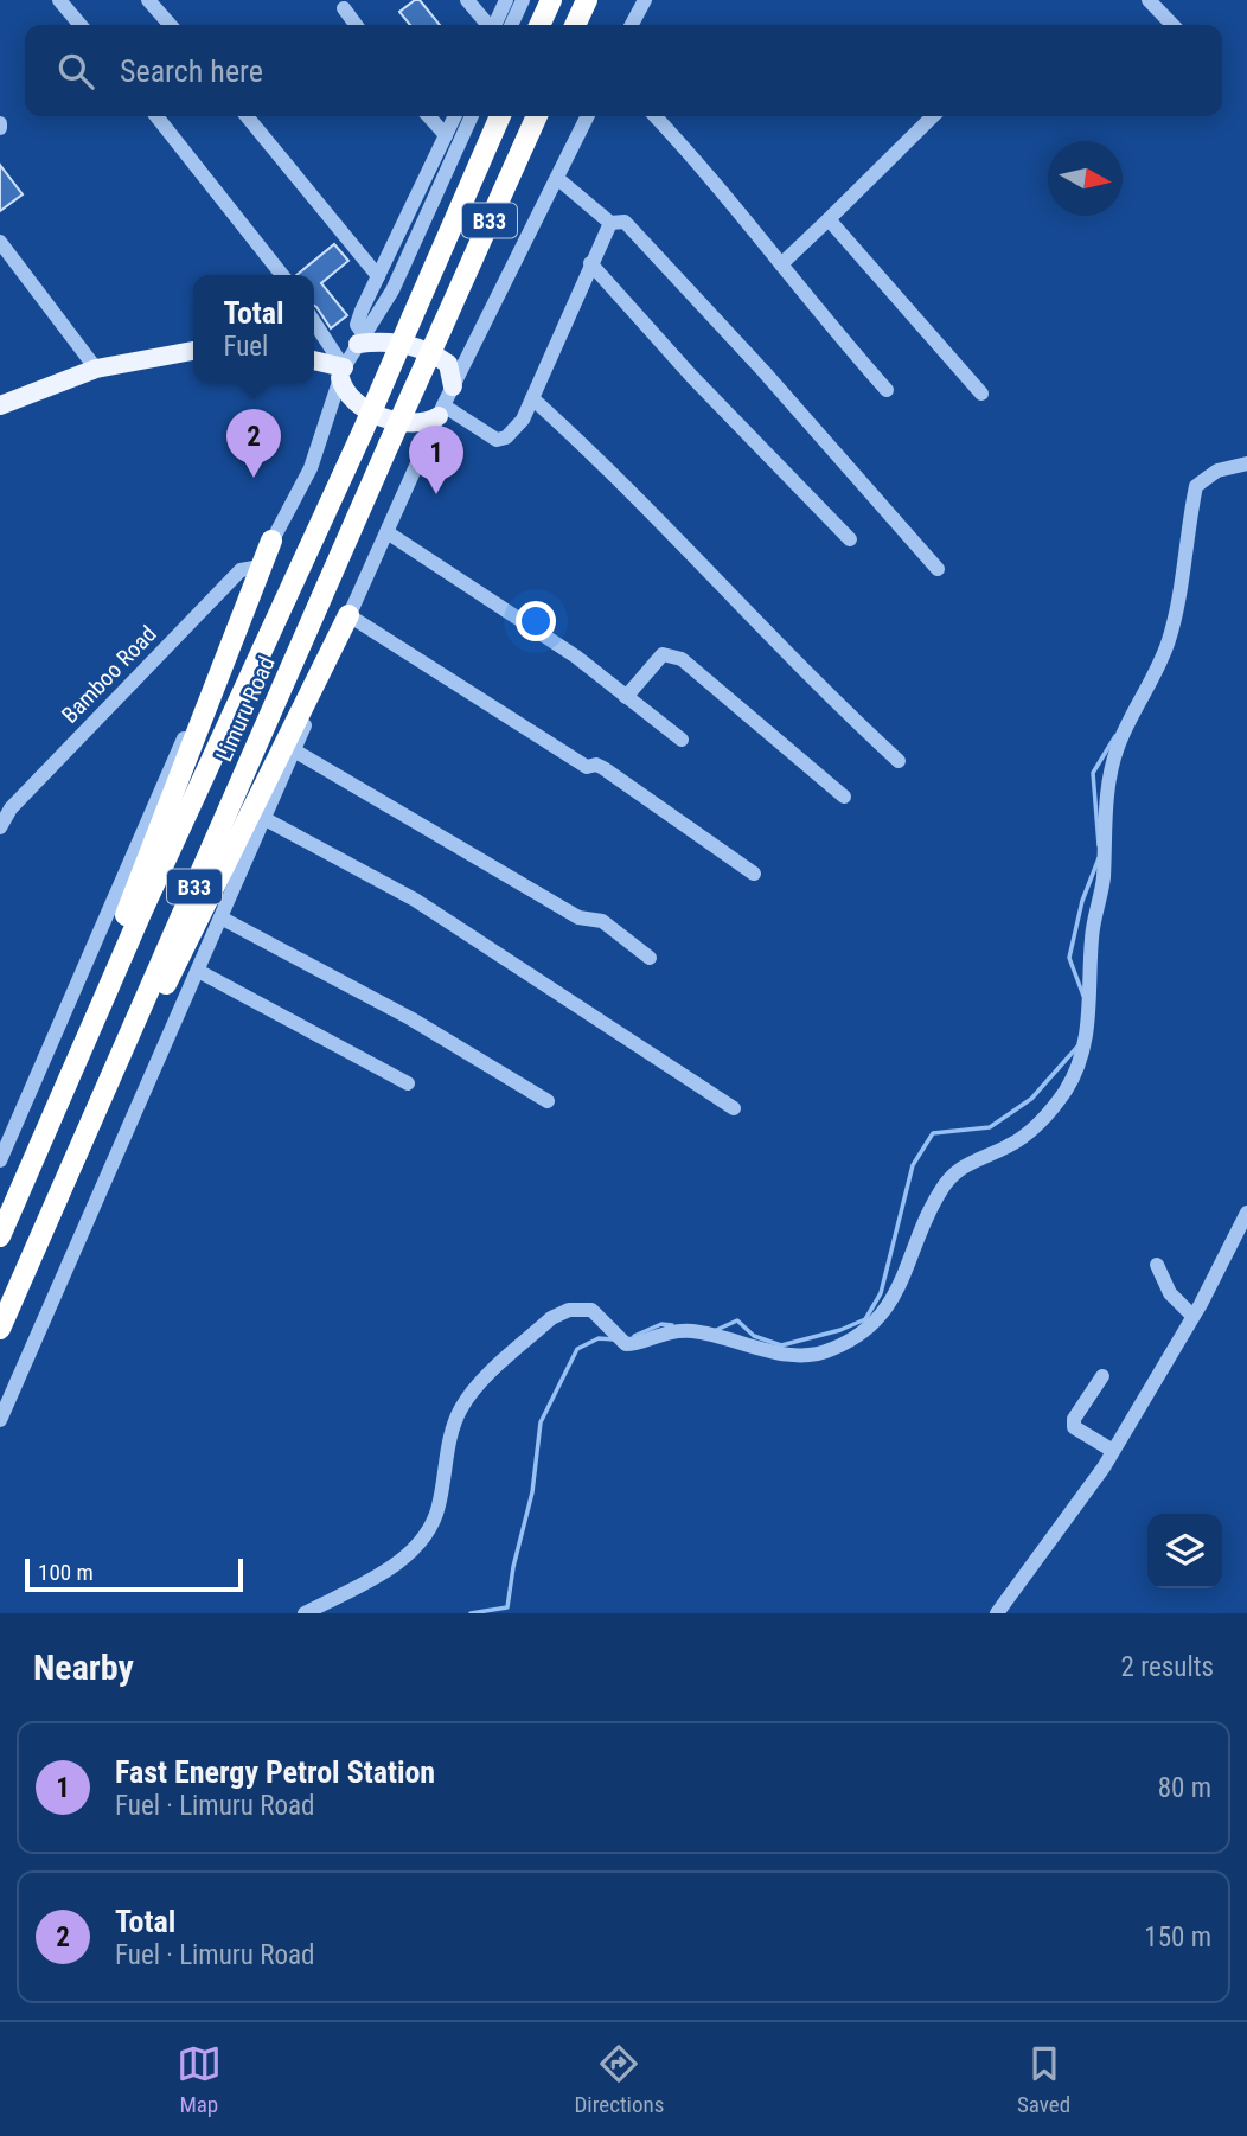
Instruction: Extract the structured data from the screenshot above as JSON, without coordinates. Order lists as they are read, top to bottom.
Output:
{
  "streets": {
    "highway": ["B33", "Limuru Road"],
    "street": ["Bamboo Road"]
  },
  "scale_bar": "100 m",
  "north": "right",
  "page": {
    "search": "Search here",
    "popup": ["Total", "Fuel"],
    "pins": ["2", "1"],
    "scale": "100 m",
    "heading": ["Nearby", "2 results"],
    "list": [
      {
        "mark": "1",
        "name": "Fast Energy Petrol Station",
        "note": "Fuel · Limuru Road",
        "value": "80 m"
      },
      {
        "mark": "2",
        "name": "Total",
        "note": "Fuel · Limuru Road",
        "value": "150 m"
      }
    ],
    "nav": ["Map", "Directions", "Saved"]
  }
}
